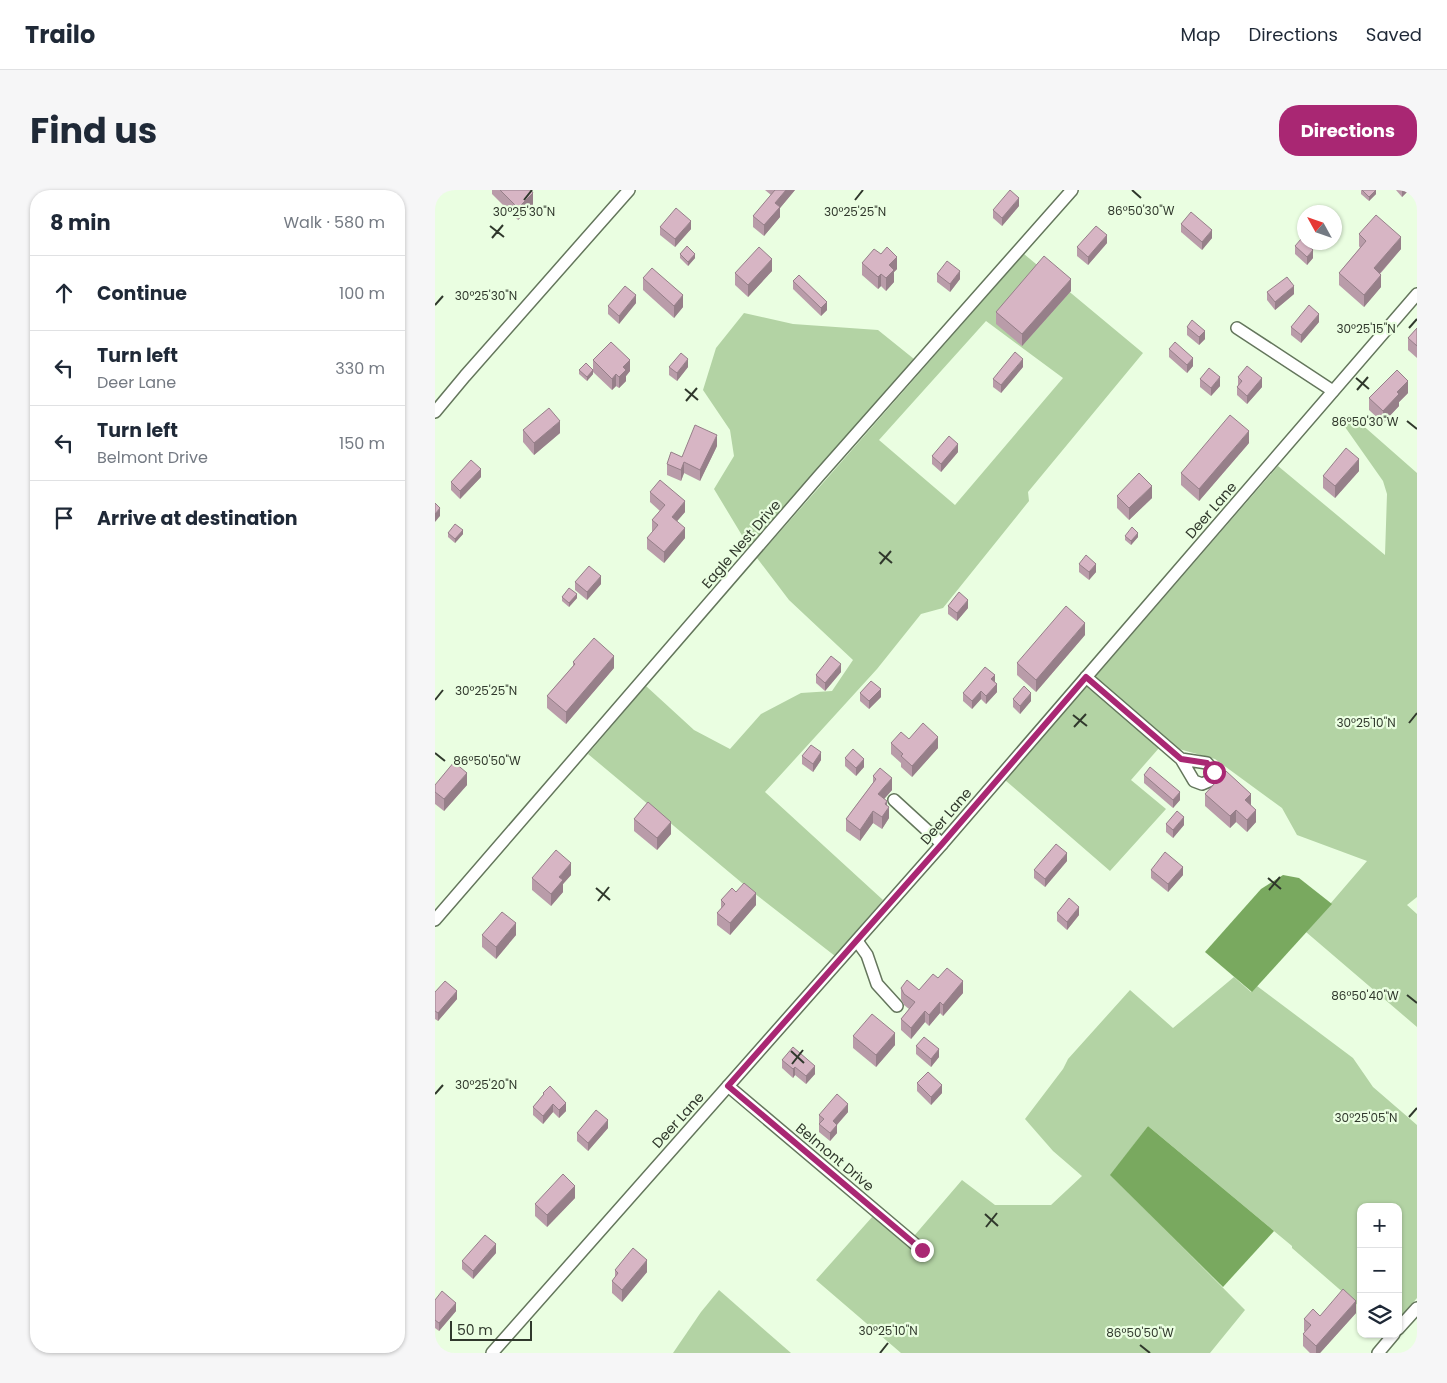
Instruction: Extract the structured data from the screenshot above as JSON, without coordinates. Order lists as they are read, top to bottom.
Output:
{
  "streets": {
    "street": ["Deer Lane", "Eagle Nest Drive", "Belmont Drive"]
  },
  "crossings": [
    ["Deer Lane", "Belmont Drive"]
  ],
  "scale_bar": "50 m",
  "north": "top left",
  "page": {
    "header": "Trailo",
    "nav": ["Map", "Directions", "Saved"],
    "title": "Find us",
    "buttons": "Directions",
    "heading": ["8 min", "Walk · 580 m"],
    "list": [
      ["Continue", "100 m"],
      ["Turn left", "Deer Lane", "330 m"],
      ["Turn left", "Belmont Drive", "150 m"],
      "Arrive at destination"
    ],
    "map_buttons": ["+", "−"],
    "scale": "50 m"
  },
  "coordinates": [
    "86°50'30\"W",
    "30°25'30\"N",
    "30°25'25\"N",
    "30°25'15\"N",
    "30°25'10\"N",
    "86°50'50\"W",
    "86°50'40\"W",
    "30°25'20\"N",
    "30°25'05\"N"
  ]
}
